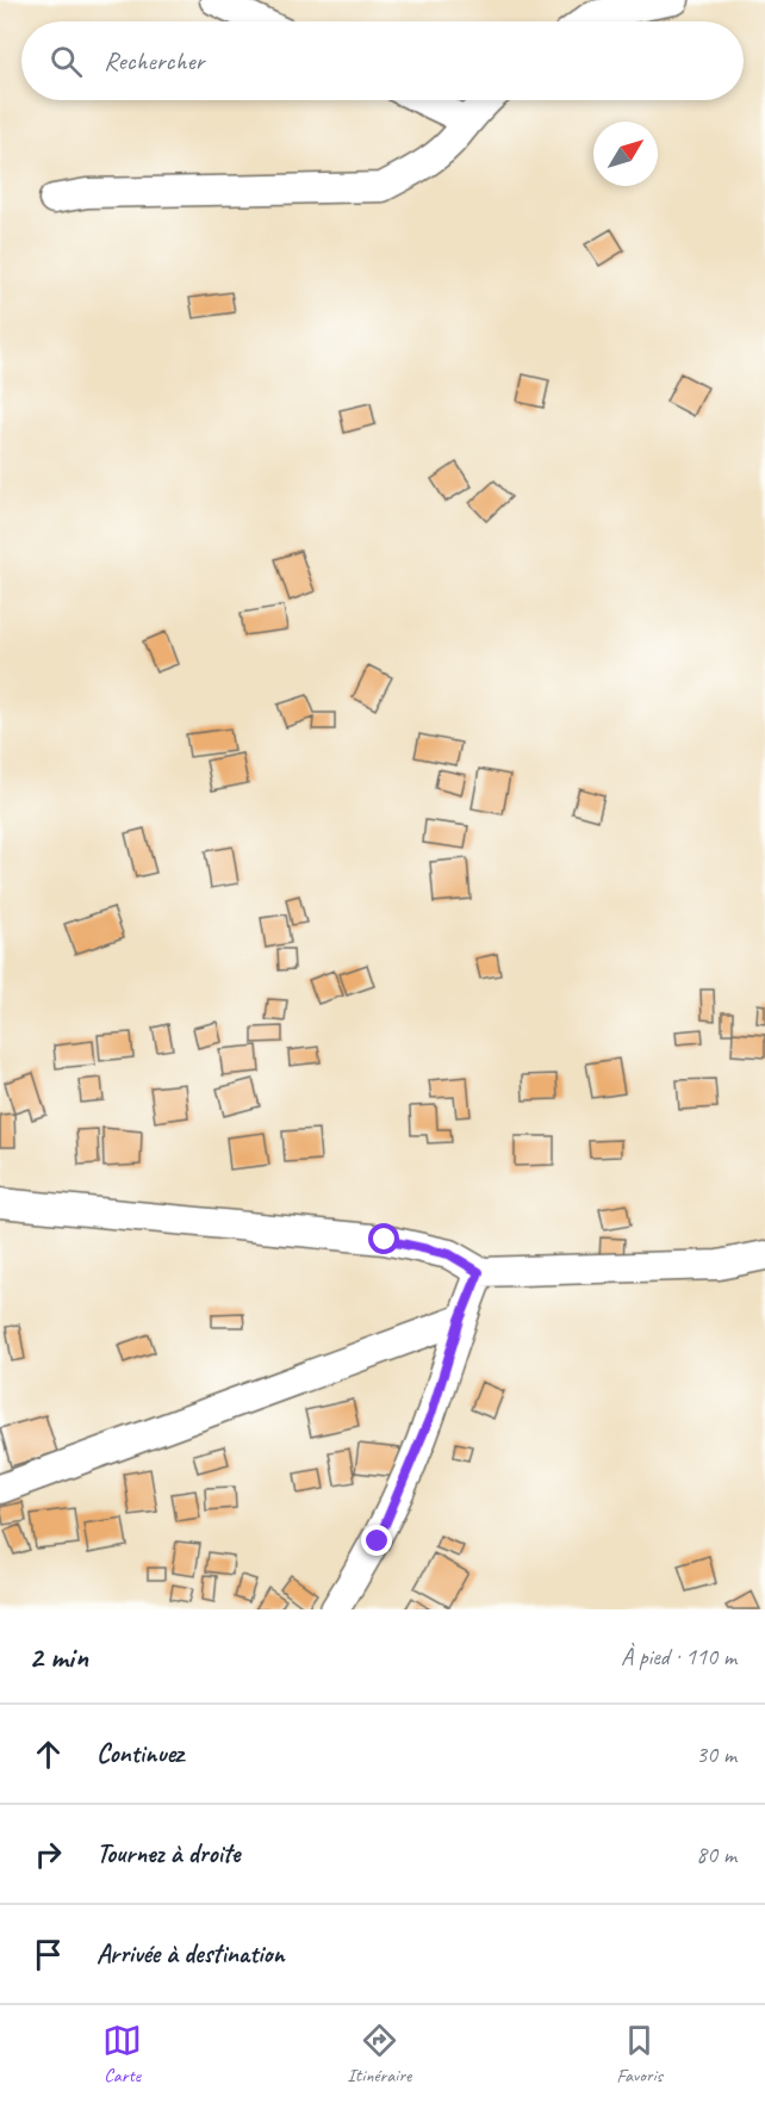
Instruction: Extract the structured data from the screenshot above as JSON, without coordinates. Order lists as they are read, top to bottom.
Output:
{
  "north": "top right",
  "page": {
    "search": "Rechercher",
    "heading": ["2 min", "À pied · 110 m"],
    "list": [
      ["Continuez", "30 m"],
      ["Tournez à droite", "80 m"],
      "Arrivée à destination"
    ],
    "nav": ["Carte", "Itinéraire", "Favoris"]
  }
}
